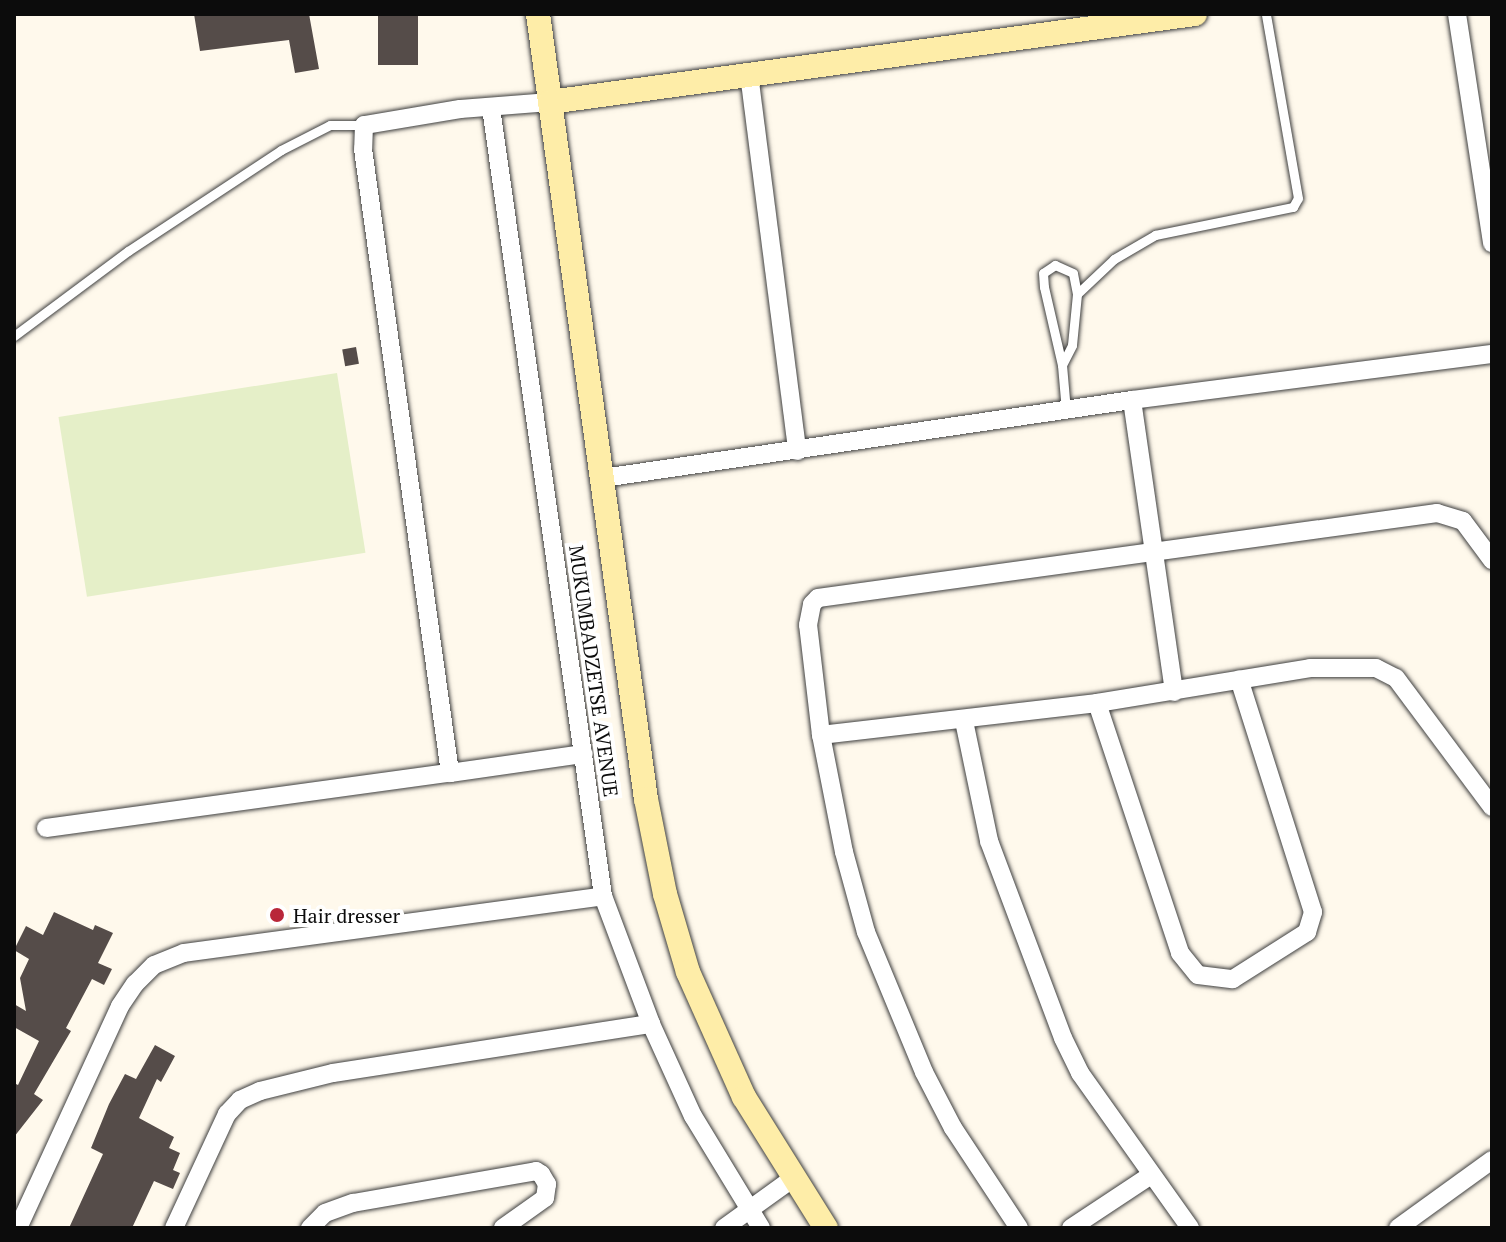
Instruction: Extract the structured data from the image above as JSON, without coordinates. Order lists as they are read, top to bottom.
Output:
{
  "streets": {
    "street": ["MUKUMBADZETSE AVENUE"]
  },
  "places": ["Hair dresser"]
}
